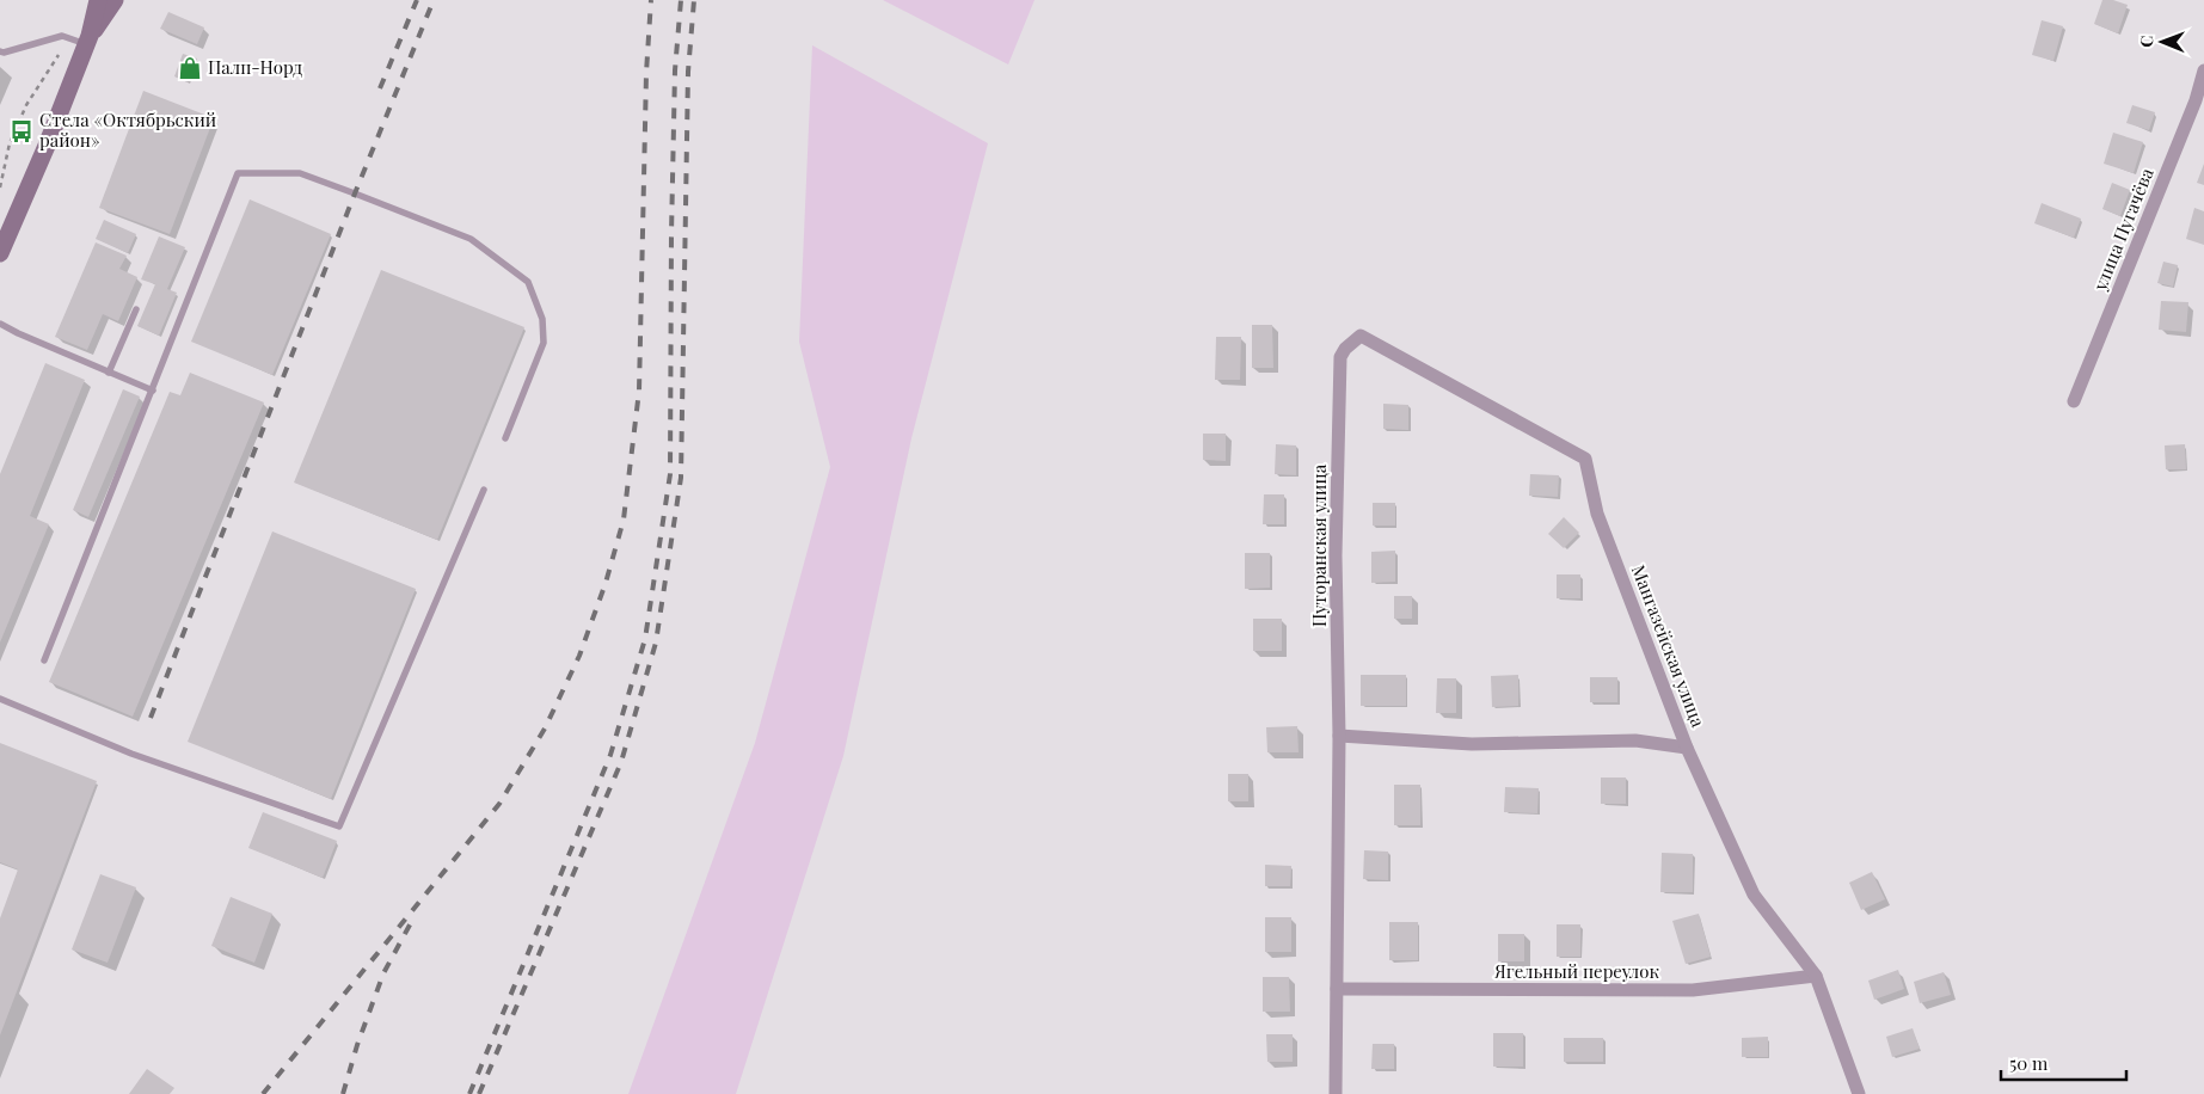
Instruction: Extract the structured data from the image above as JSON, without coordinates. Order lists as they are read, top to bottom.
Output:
{
  "streets": {
    "street": [
      "улица Пугачёва",
      "Путоранская улица",
      "Мангазейская улица",
      "Ягельный переулок"
    ]
  },
  "crossings": [
    ["Путоранская улица", "Мангазейская улица"],
    ["Путоранская улица", "Ягельный переулок"],
    ["Мангазейская улица", "Ягельный переулок"]
  ],
  "places": {
    "shop": ["Палп-Норд"],
    "bus stop": ["Стела «Октябрьский район»"]
  },
  "scale_bar": "50 m",
  "north": "left"
}
